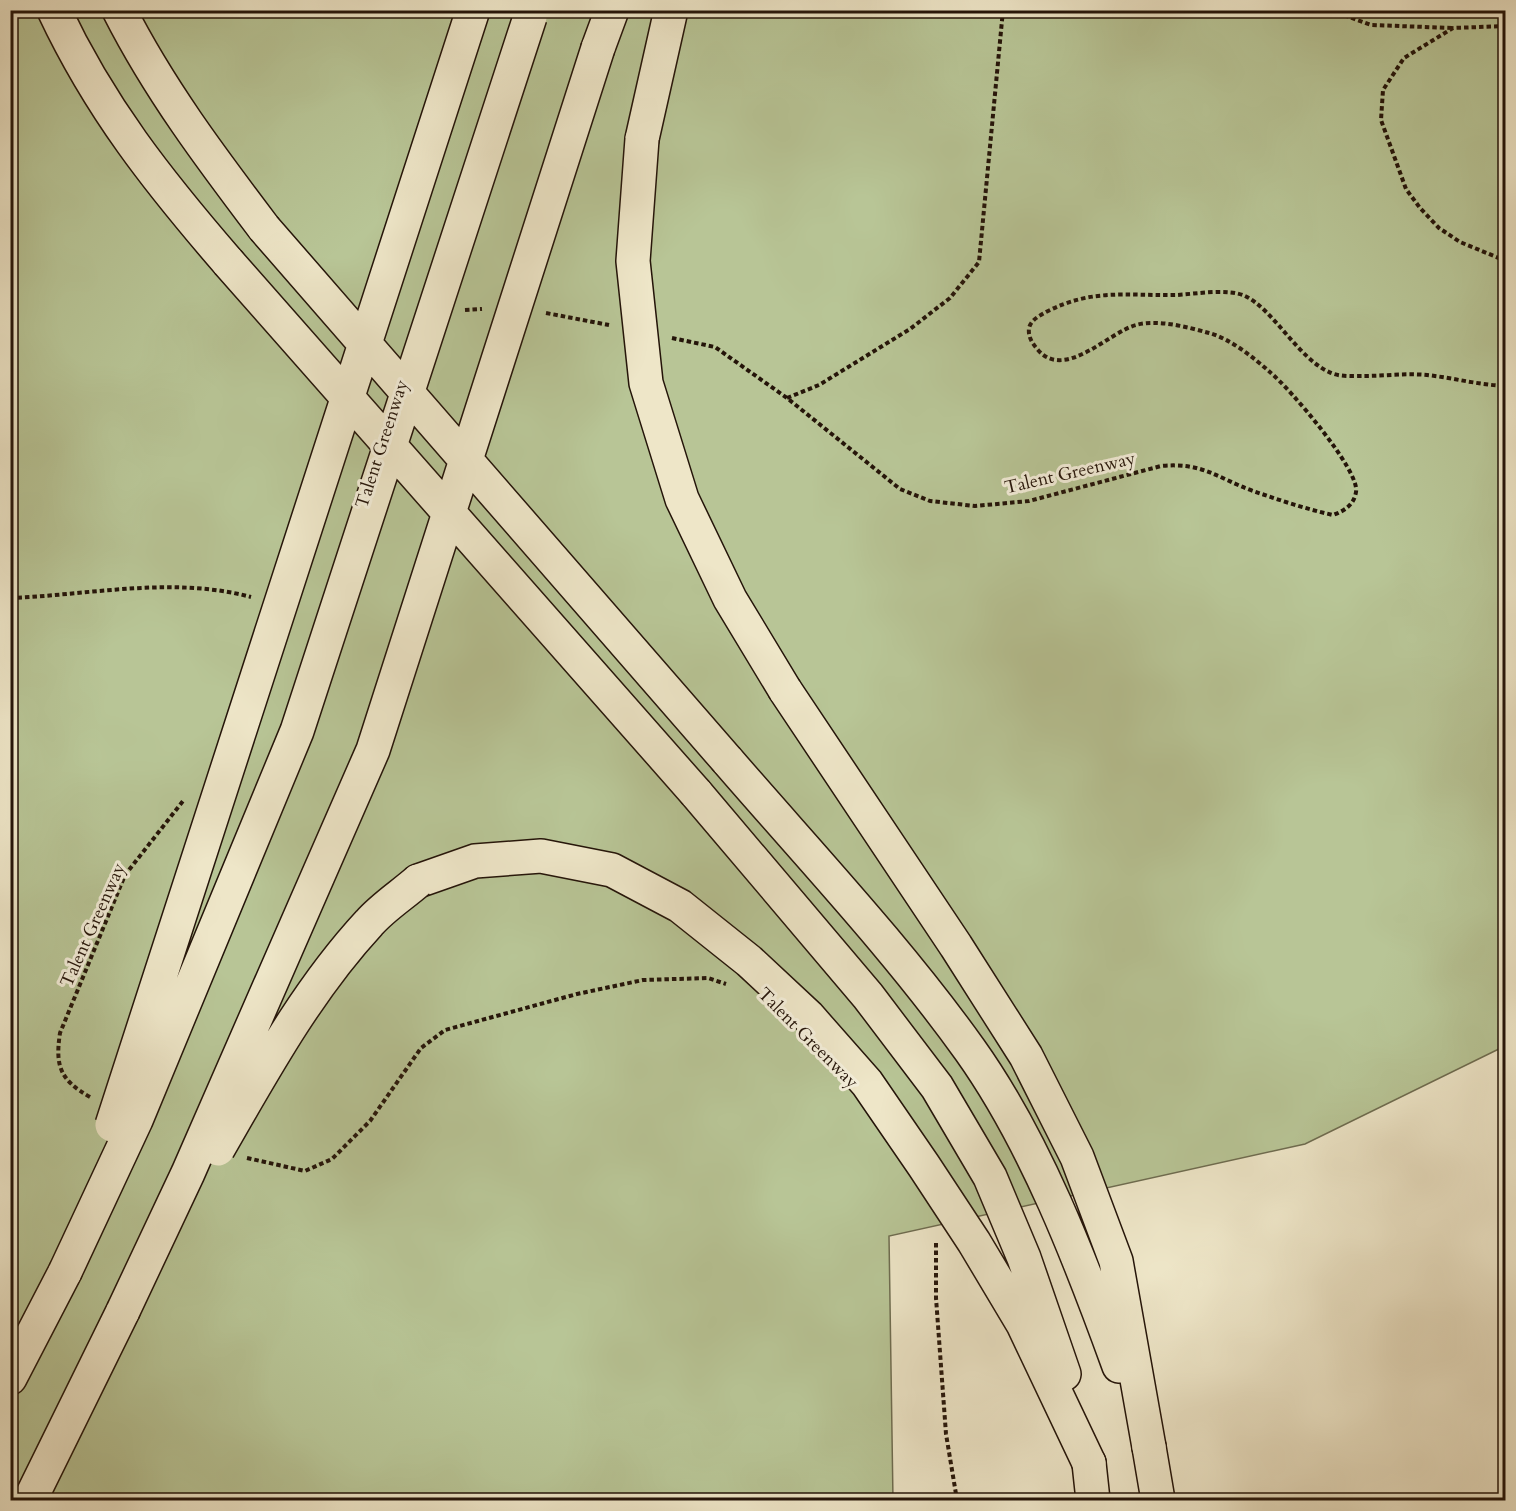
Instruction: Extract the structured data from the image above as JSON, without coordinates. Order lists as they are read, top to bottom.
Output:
{
  "streets": {
    "path": ["Talent Greenway"]
  }
}
